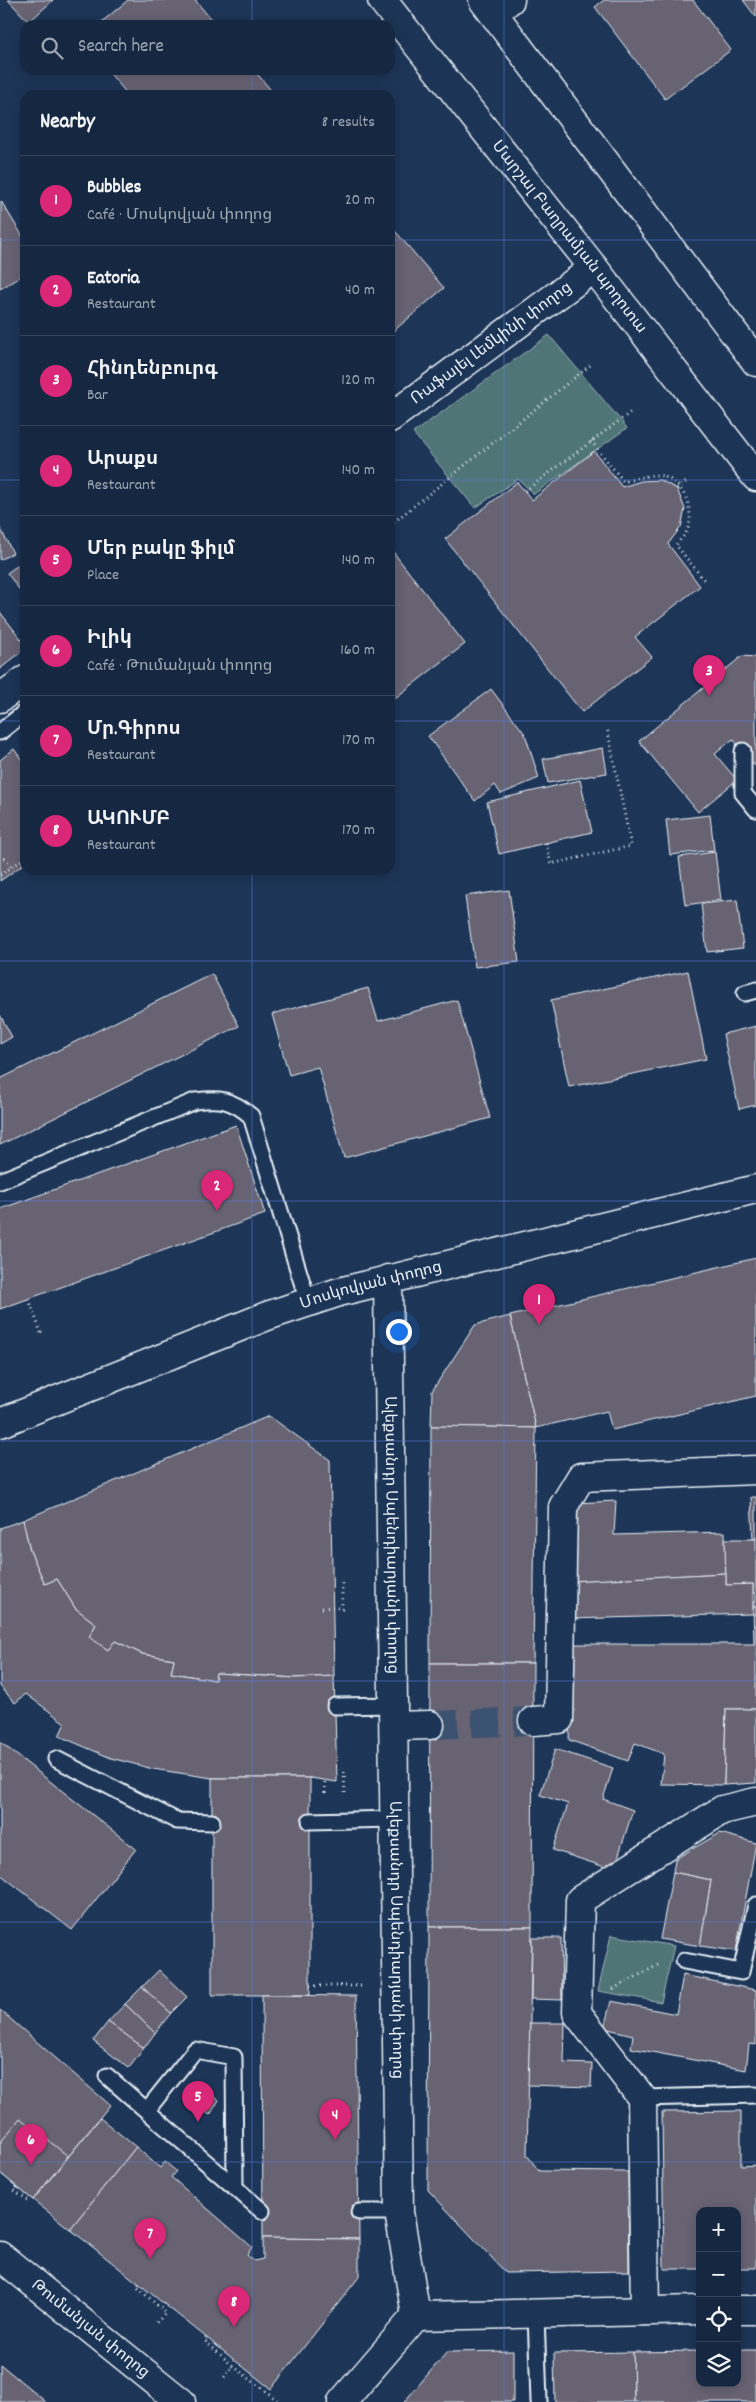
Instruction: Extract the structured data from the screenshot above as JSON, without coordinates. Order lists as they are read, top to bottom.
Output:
{
  "streets": {
    "street": [
      "Մարշալ Բաղրամյան պողոտա",
      "Ռաֆայել Լեմկինի փողոց",
      "Մոսկովյան փողոց",
      "Ալեքսանդր Սպենդիարյանի փողոց",
      "Թումանյան փողոց"
    ]
  },
  "crossings": [
    ["Մարշալ Բաղրամյան պողոտա", "Ռաֆայել Լեմկինի փողոց"],
    ["Մոսկովյան փողոց", "Ալեքսանդր Սպենդիարյանի փողոց"]
  ],
  "page": {
    "search": "Search here",
    "heading": ["Nearby", "8 results"],
    "list": [
      {
        "mark": "1",
        "name": "Bubbles",
        "note": "Café · Մոսկովյան փողոց",
        "value": "20 m"
      },
      {
        "mark": "2",
        "name": "Eatoria",
        "note": "Restaurant",
        "value": "40 m"
      },
      {
        "mark": "3",
        "name": "Հինդենբուրգ",
        "note": "Bar",
        "value": "120 m"
      },
      {
        "mark": "4",
        "name": "Արաքս",
        "note": "Restaurant",
        "value": "140 m"
      },
      {
        "mark": "5",
        "name": "Մեր բակը ֆիլմ",
        "note": "Place",
        "value": "140 m"
      },
      {
        "mark": "6",
        "name": "Իլիկ",
        "note": "Café · Թումանյան փողոց",
        "value": "160 m"
      },
      {
        "mark": "7",
        "name": "Մր.Գիրոս",
        "note": "Restaurant",
        "value": "170 m"
      },
      {
        "mark": "8",
        "name": "ԱԿՈՒՄԲ",
        "note": "Restaurant",
        "value": "170 m"
      }
    ],
    "pins": [
      "3",
      "2",
      "1",
      "5",
      "4",
      "6",
      "7",
      "8"
    ],
    "map_buttons": ["+", "−"]
  }
}
